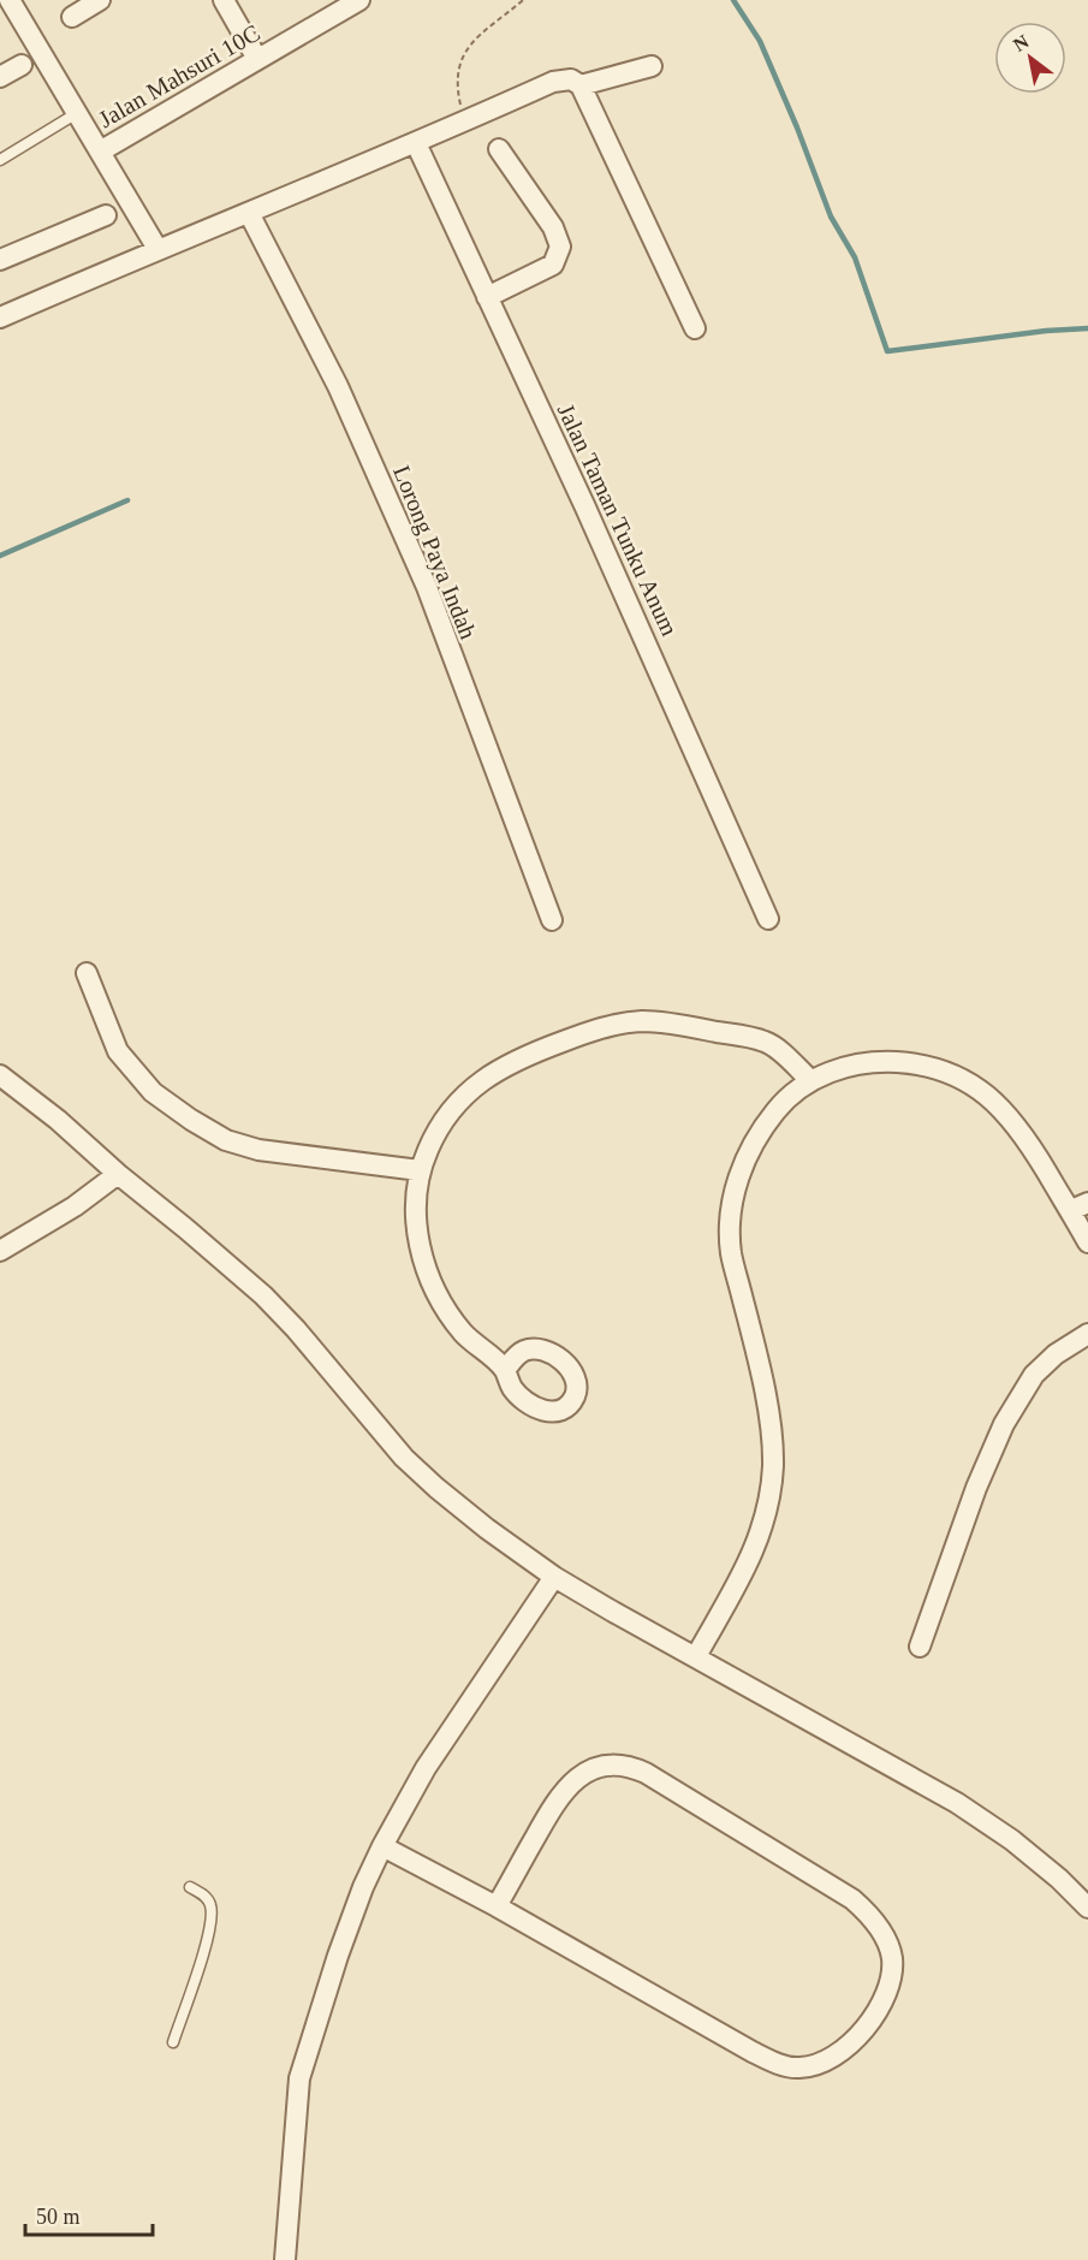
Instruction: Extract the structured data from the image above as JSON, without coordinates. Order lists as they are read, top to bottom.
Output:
{
  "streets": {
    "street": ["Jalan Mahsuri 10C", "Jalan Taman Tunku Anum", "Lorong Paya Indah"]
  },
  "scale_bar": "50 m",
  "north": "top left"
}
